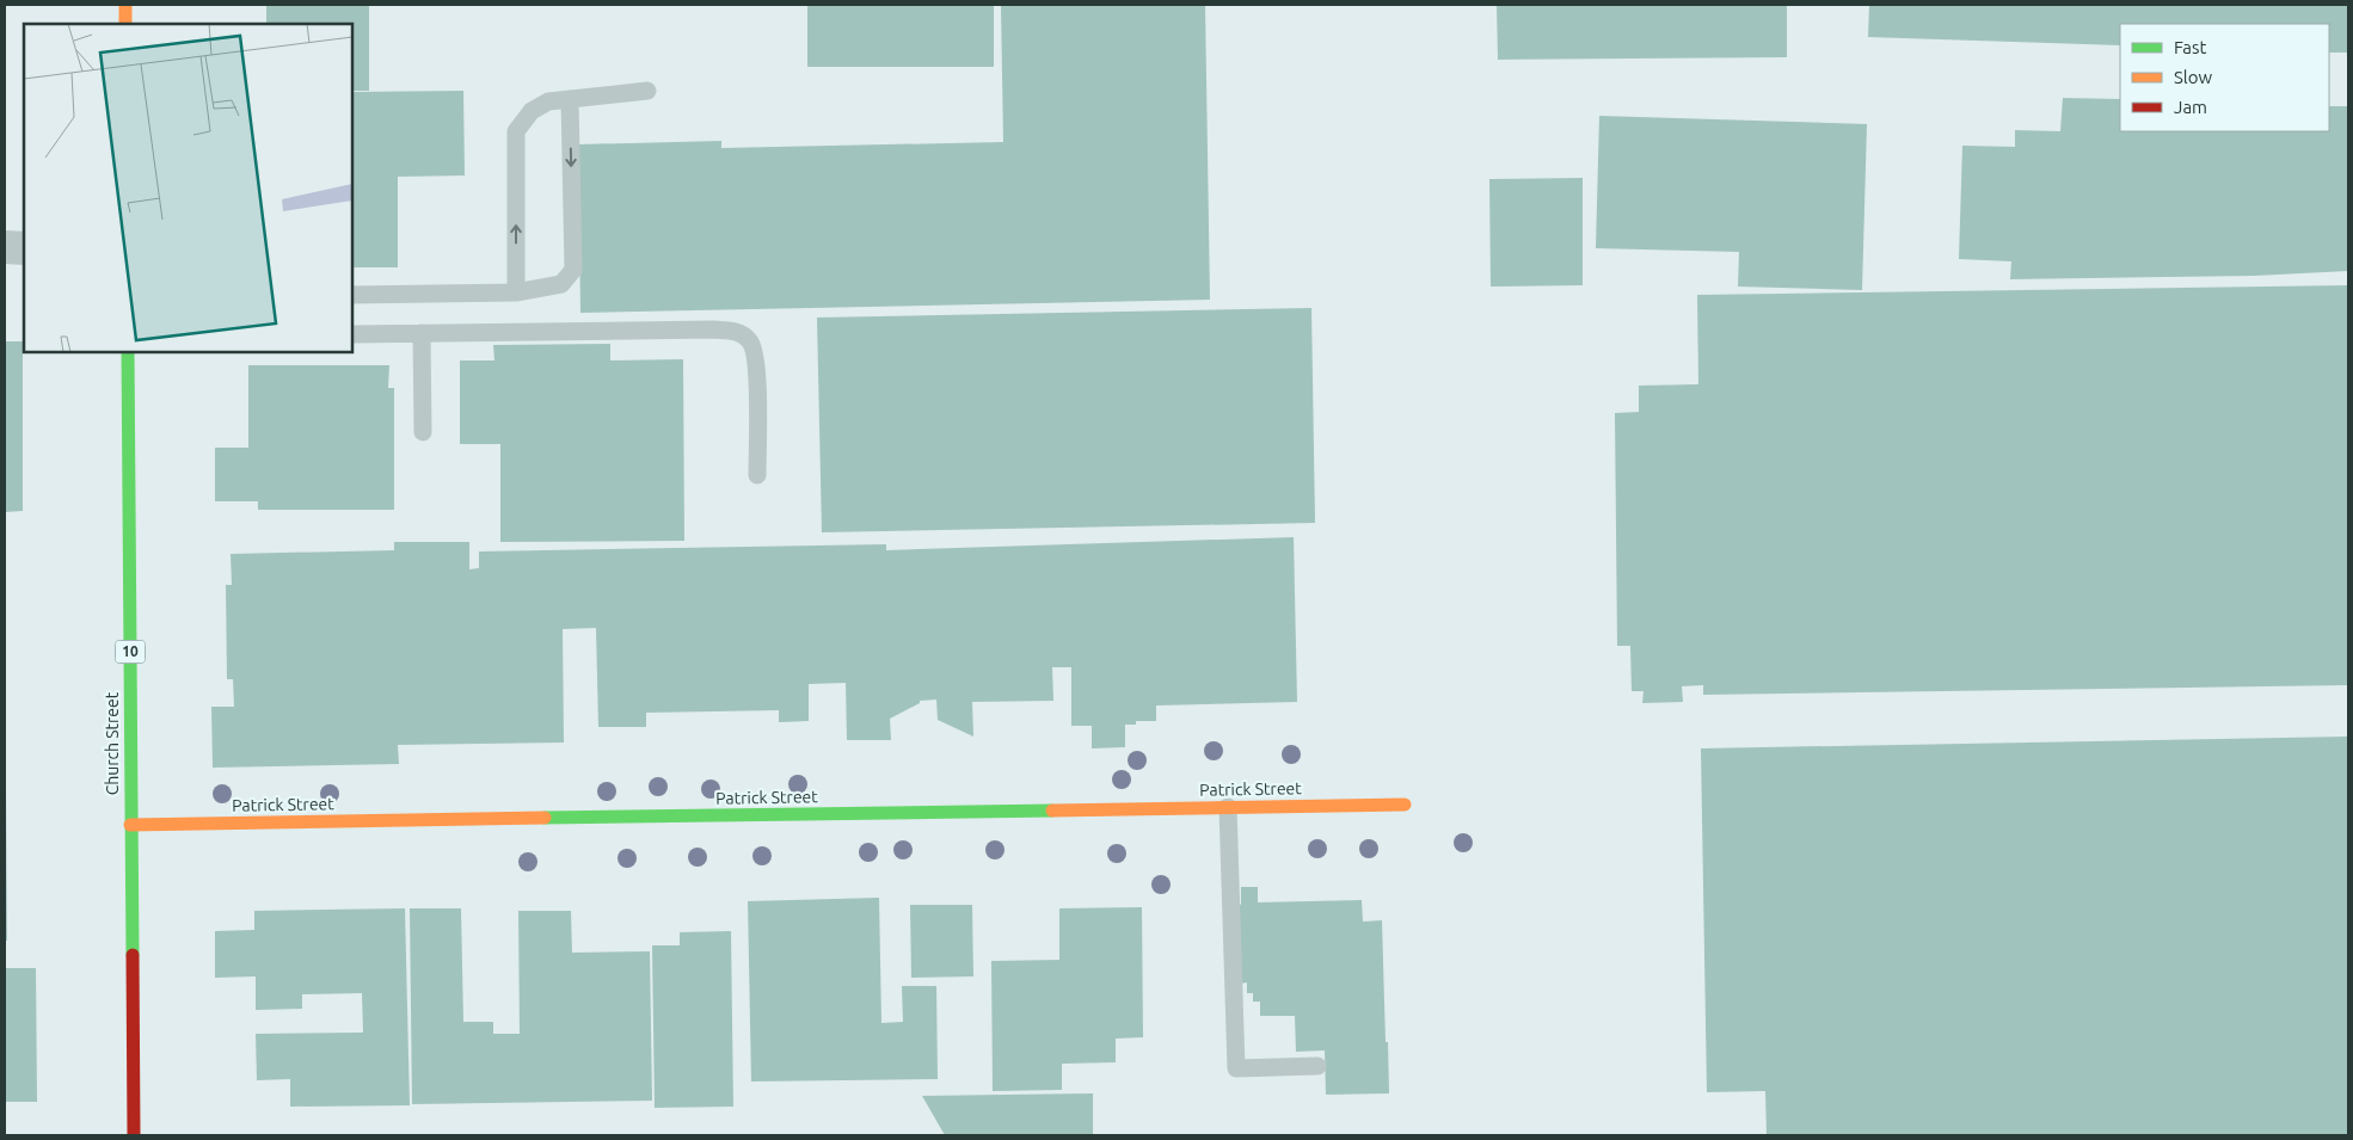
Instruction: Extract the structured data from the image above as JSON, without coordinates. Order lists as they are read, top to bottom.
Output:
{
  "streets": {
    "street": ["10", "Church Street", "Patrick Street"]
  },
  "crossings": [
    ["Church Street", "Patrick Street"]
  ],
  "legend": ["Fast", "Slow", "Jam"]
}
